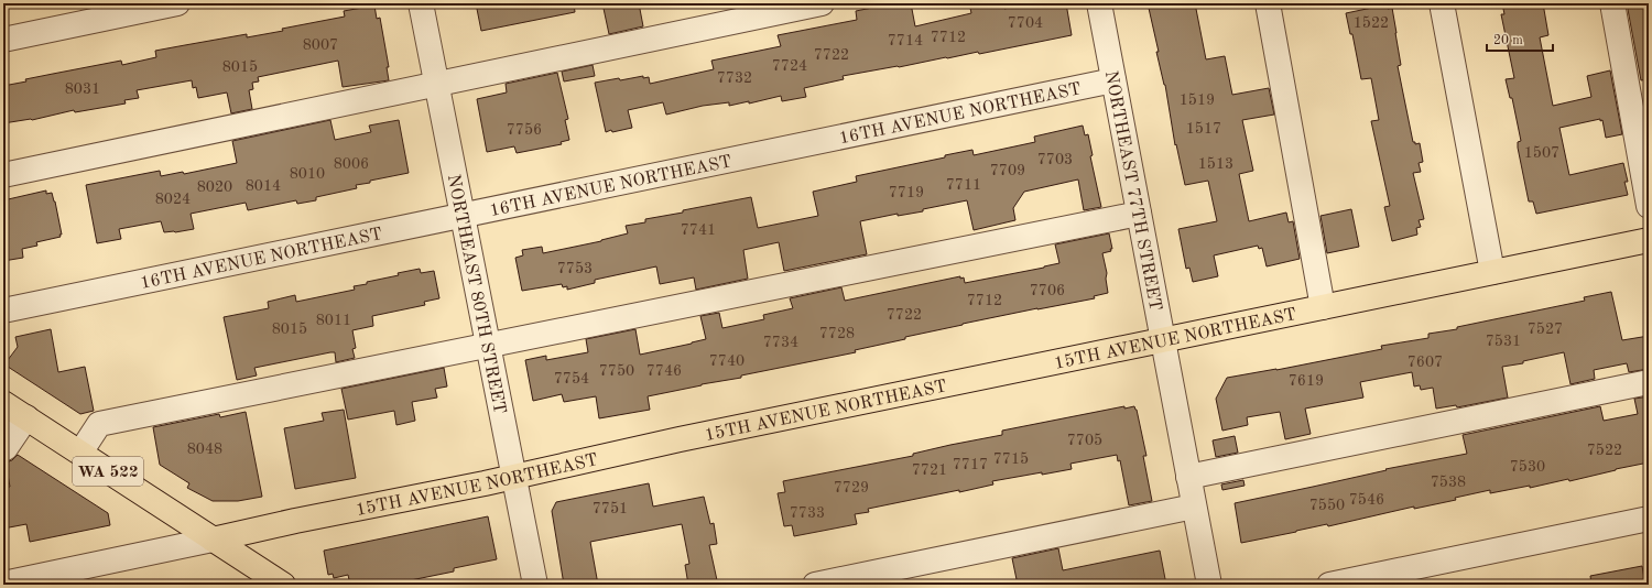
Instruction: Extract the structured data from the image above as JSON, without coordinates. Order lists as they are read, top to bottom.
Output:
{
  "streets": {
    "main road": ["15TH AVENUE NORTHEAST", "WA 522"],
    "street": ["16TH AVENUE NORTHEAST", "NORTHEAST 77TH STREET", "NORTHEAST 80TH STREET"]
  },
  "crossings": [
    ["16TH AVENUE NORTHEAST", "NORTHEAST 77TH STREET"],
    ["16TH AVENUE NORTHEAST", "NORTHEAST 80TH STREET"],
    ["NORTHEAST 77TH STREET", "15TH AVENUE NORTHEAST"],
    ["NORTHEAST 80TH STREET", "15TH AVENUE NORTHEAST"],
    ["15TH AVENUE NORTHEAST", "WA 522"]
  ],
  "house_numbers": [
    "7704",
    "1522",
    "7712",
    "7714",
    "8007",
    "7722",
    "7724",
    "8015",
    "7732",
    "8031",
    "1519",
    "1517",
    "7756",
    "1507",
    "7703",
    "8006",
    "1513",
    "7709",
    "8010",
    "7711",
    "8014",
    "8020",
    "7719",
    "8024",
    "7741",
    "7753",
    "7706",
    "7712",
    "7722",
    "8011",
    "8015",
    "7527",
    "7728",
    "7531",
    "7734",
    "7740",
    "7607",
    "7750",
    "7746",
    "7754",
    "7619",
    "7705",
    "8048",
    "7522",
    "7715",
    "7717",
    "7530",
    "7721",
    "7538",
    "7729",
    "7546",
    "7550",
    "7751",
    "7733"
  ],
  "scale_bar": "20 m"
}
